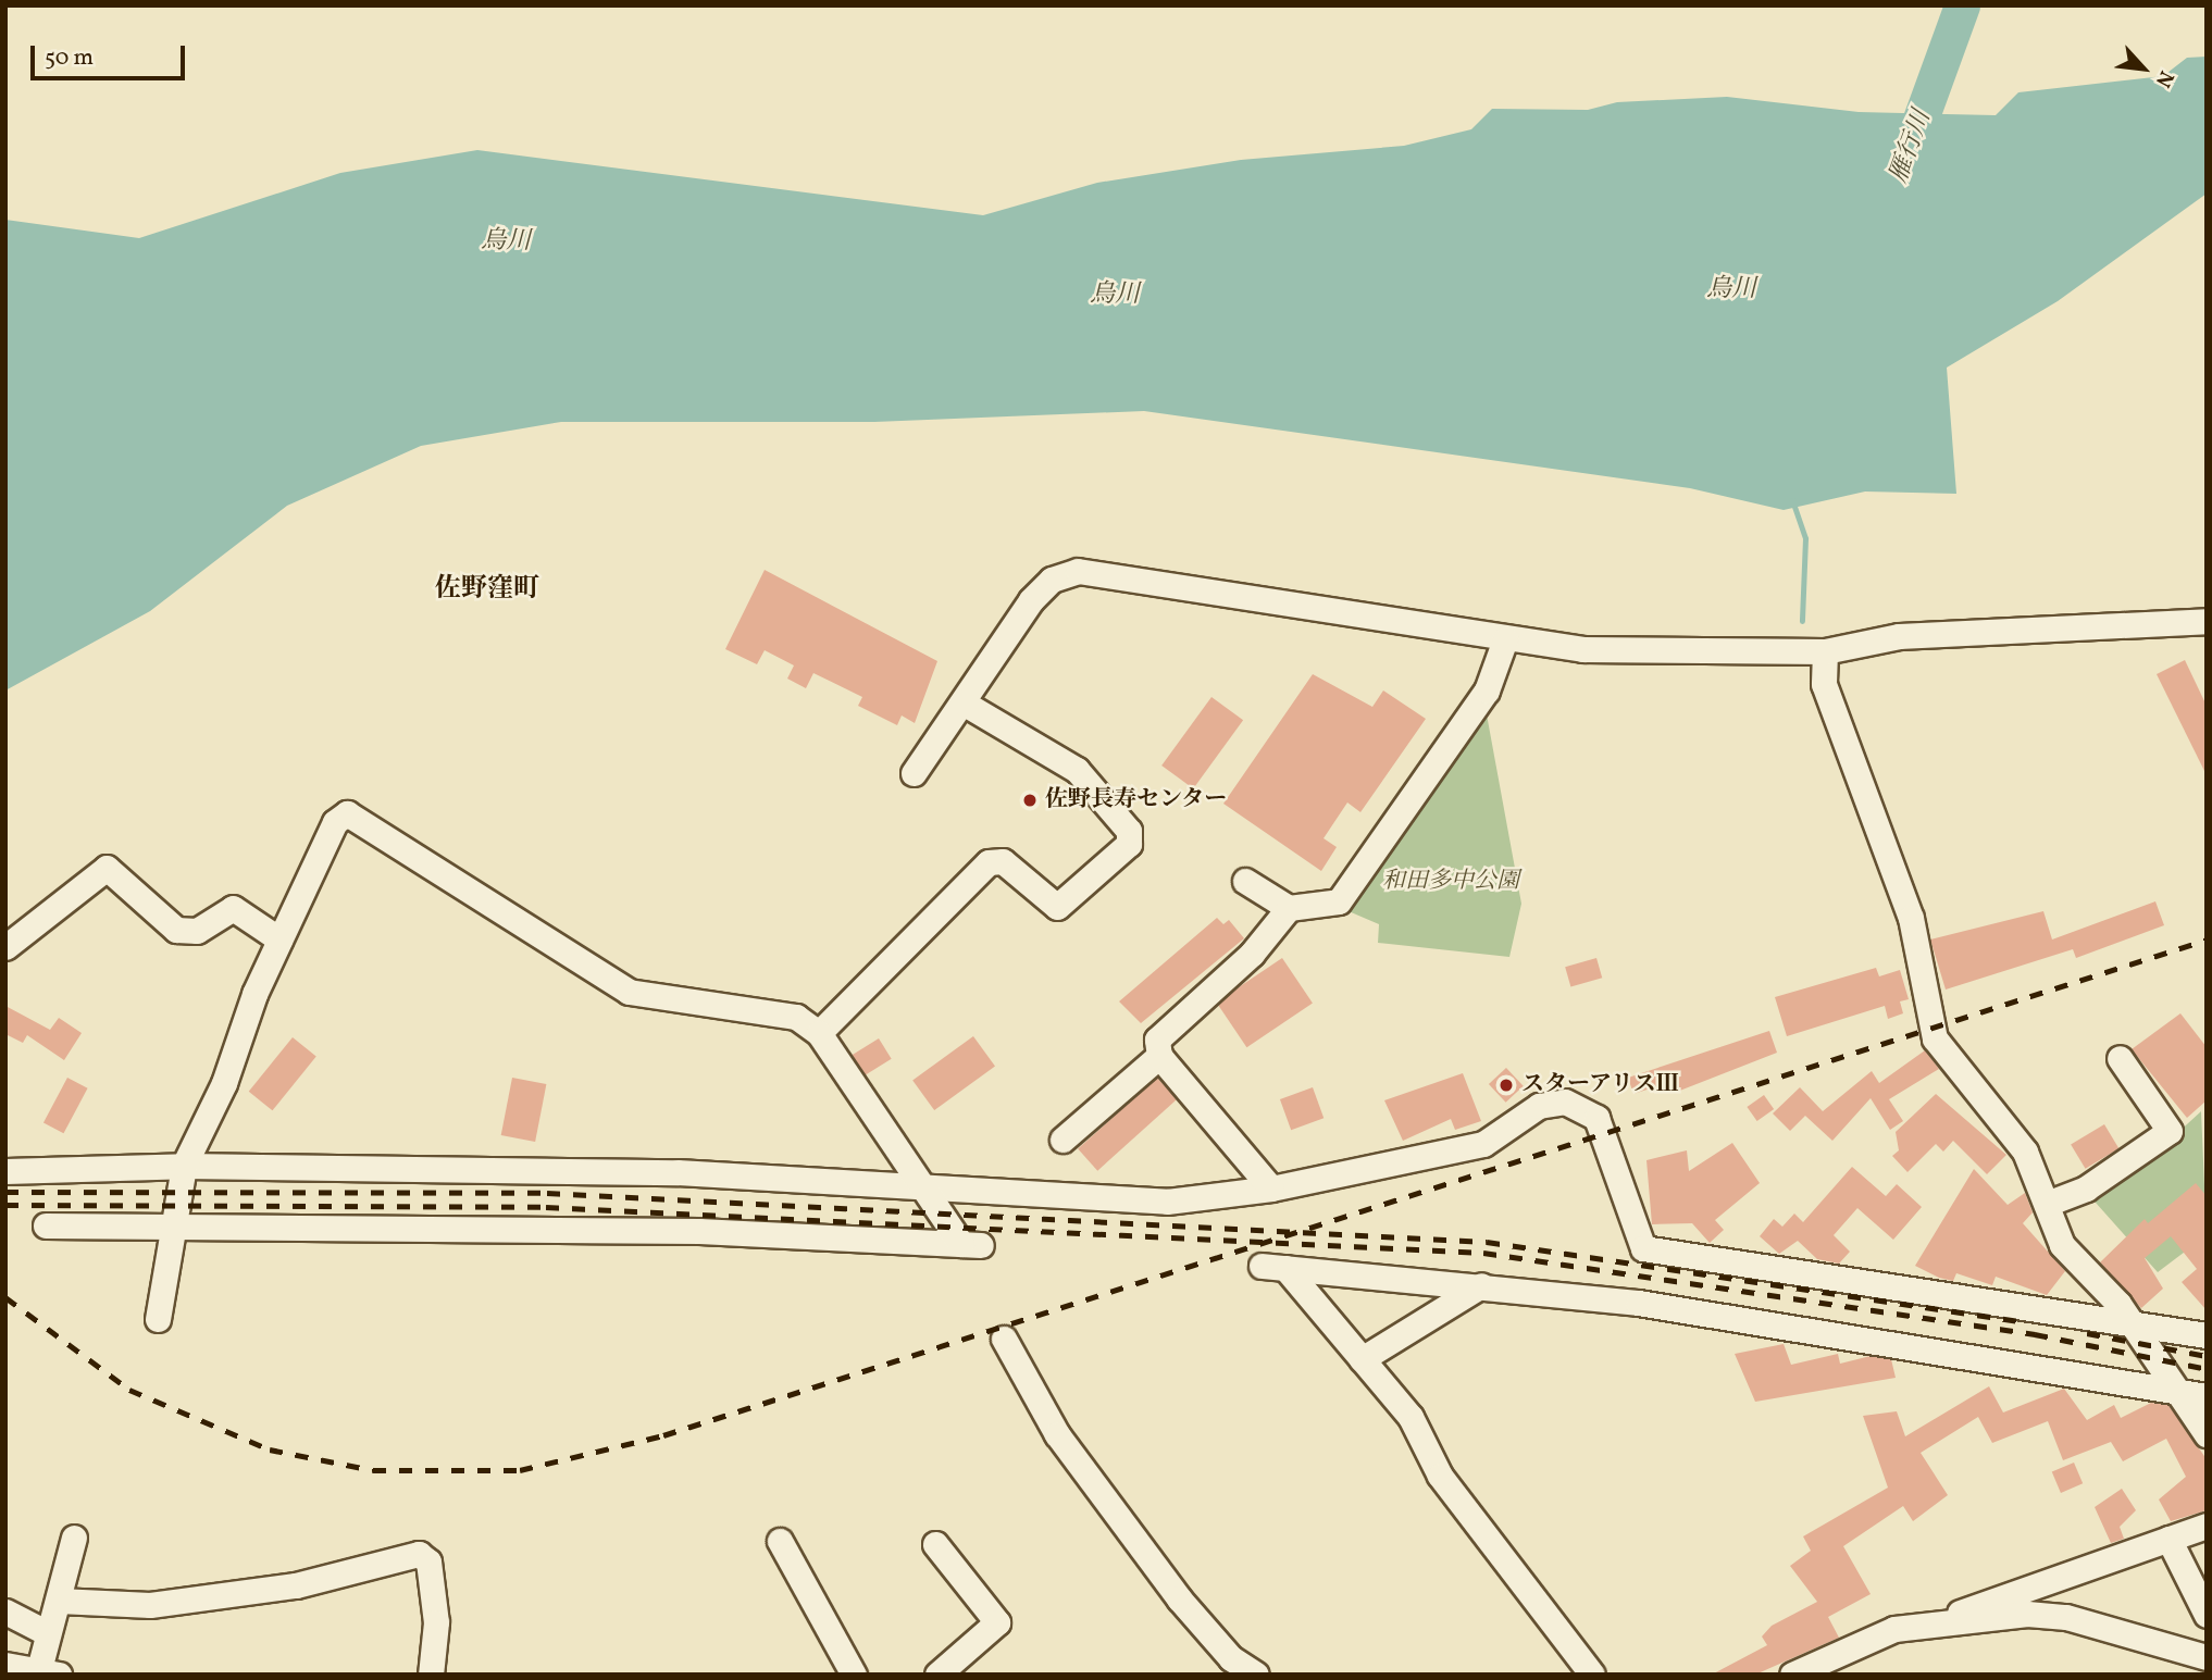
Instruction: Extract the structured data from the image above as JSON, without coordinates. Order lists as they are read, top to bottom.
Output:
{
  "districts": ["佐野窪町"],
  "water": ["雁行川", "烏川"],
  "parks": ["和田多中公園"],
  "places": ["佐野長寿センター", "スターアリスⅢ"],
  "scale_bar": "50 m",
  "north": "bottom right"
}
